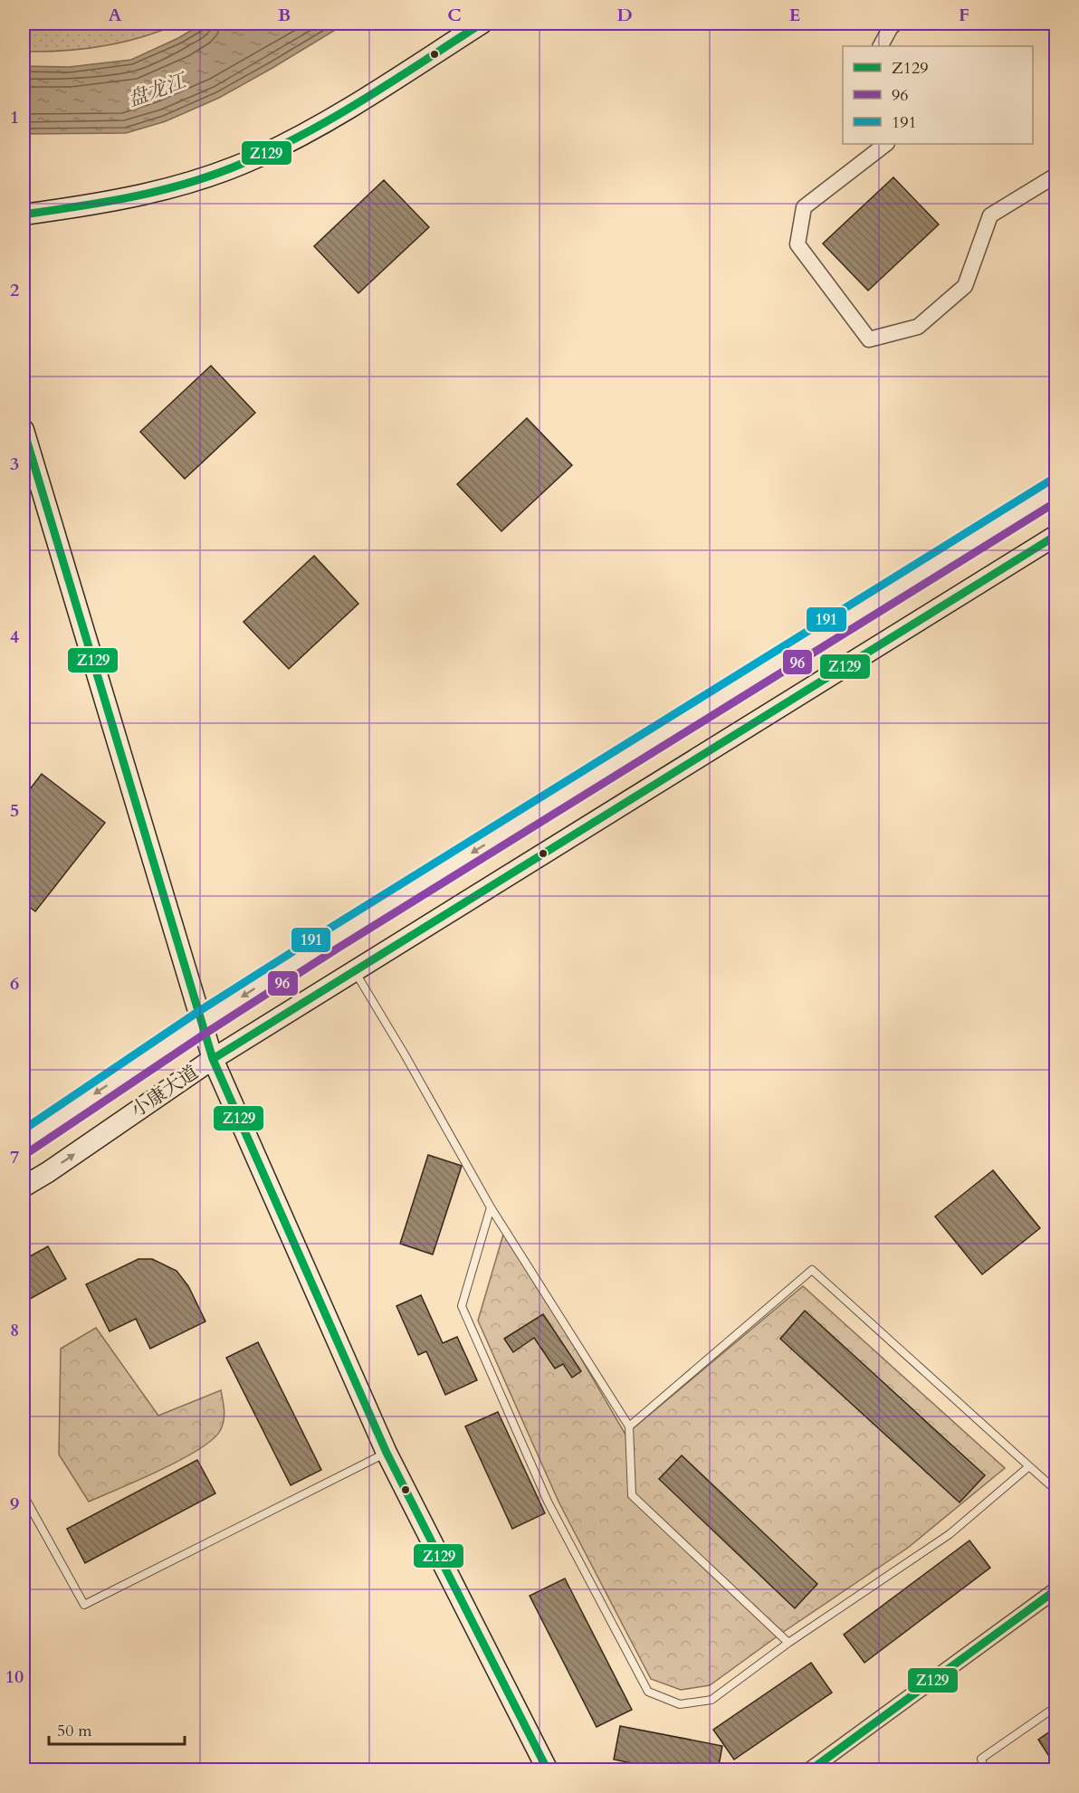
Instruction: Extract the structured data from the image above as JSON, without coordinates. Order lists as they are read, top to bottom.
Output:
{
  "streets": {
    "main road": ["小康大道"]
  },
  "water": ["盘龙江"],
  "lines": ["transit line Z129", "transit line 191", "transit line 96"],
  "legend": ["Z129", "96", "191"],
  "scale_bar": "50 m",
  "grid": {
    "columns": [
      "A",
      "B",
      "C",
      "D",
      "E",
      "F"
    ],
    "rows": [
      "1",
      "2",
      "3",
      "4",
      "5",
      "6",
      "7",
      "8",
      "9",
      "10"
    ]
  }
}
